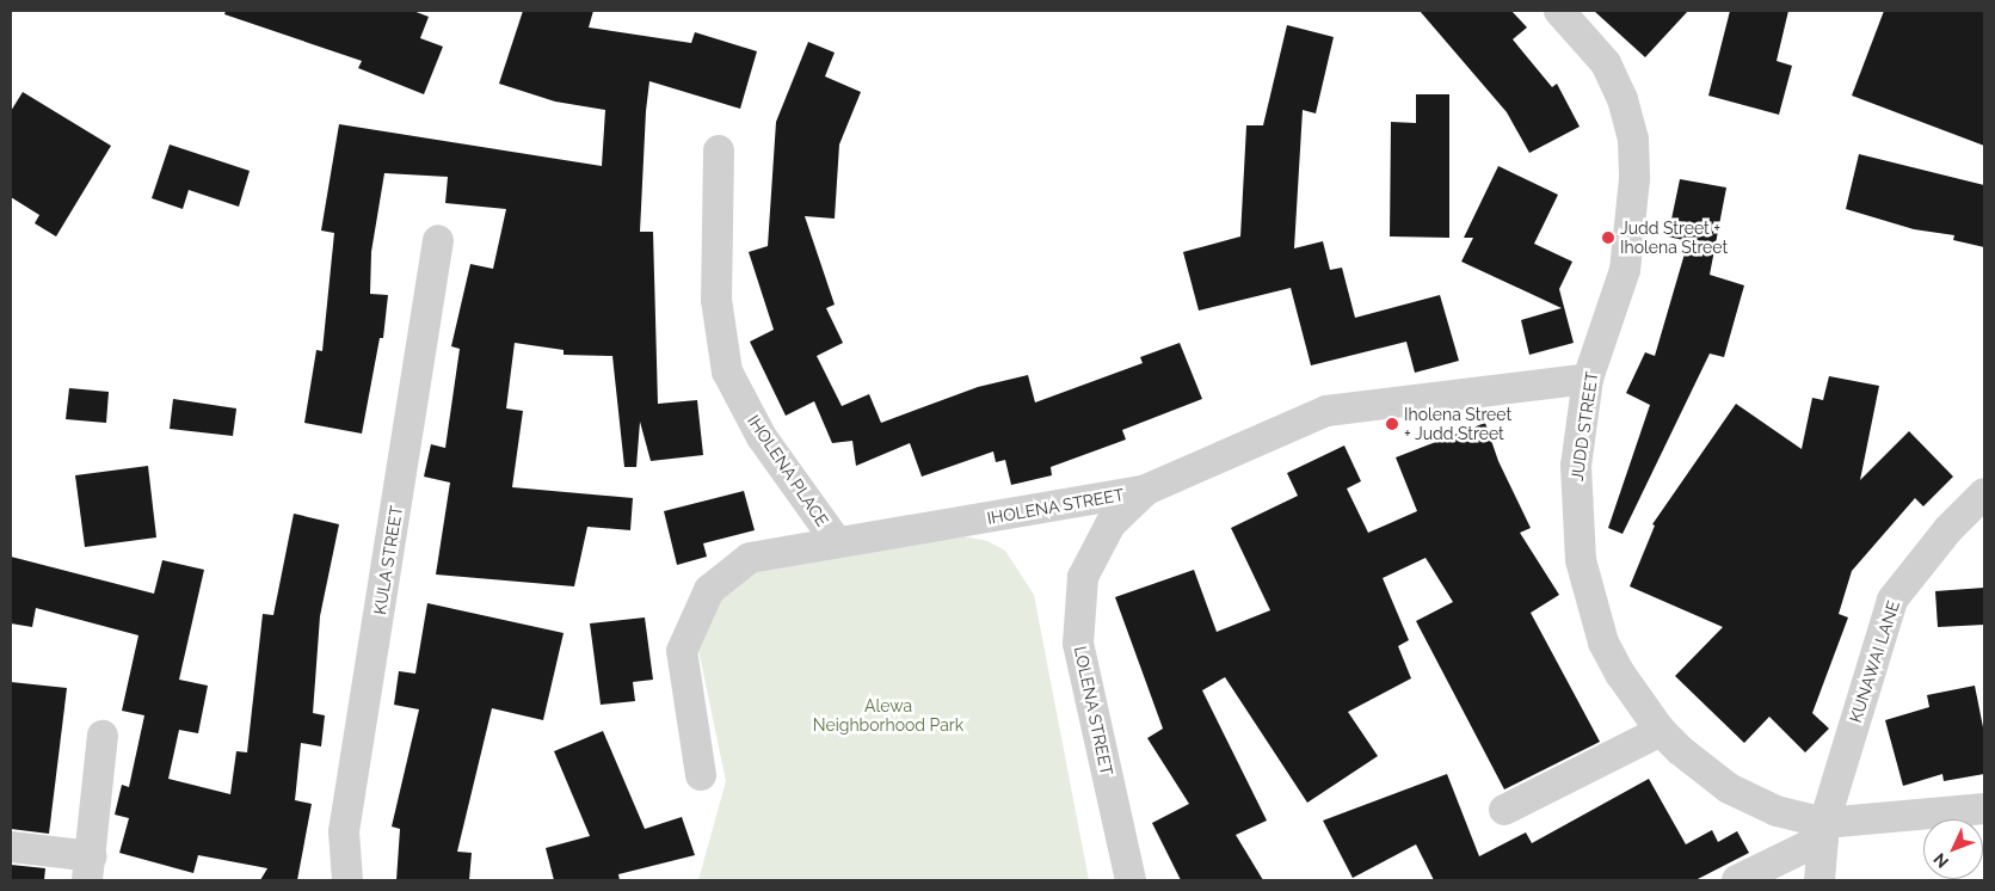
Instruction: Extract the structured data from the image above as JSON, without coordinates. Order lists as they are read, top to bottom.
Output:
{
  "streets": {
    "street": [
      "JUDD STREET",
      "IHOLENA PLACE",
      "IHOLENA STREET",
      "KULA STREET",
      "KUNAWAI LANE",
      "LOLENA STREET"
    ]
  },
  "crossings": [
    ["JUDD STREET", "IHOLENA STREET"],
    ["JUDD STREET", "KUNAWAI LANE"],
    ["IHOLENA PLACE", "IHOLENA STREET"],
    ["IHOLENA STREET", "LOLENA STREET"]
  ],
  "parks": ["Alewa Neighborhood Park"],
  "places": ["Judd Street + Iholena Street", "Iholena Street + Judd Street"],
  "north": "bottom left"
}
